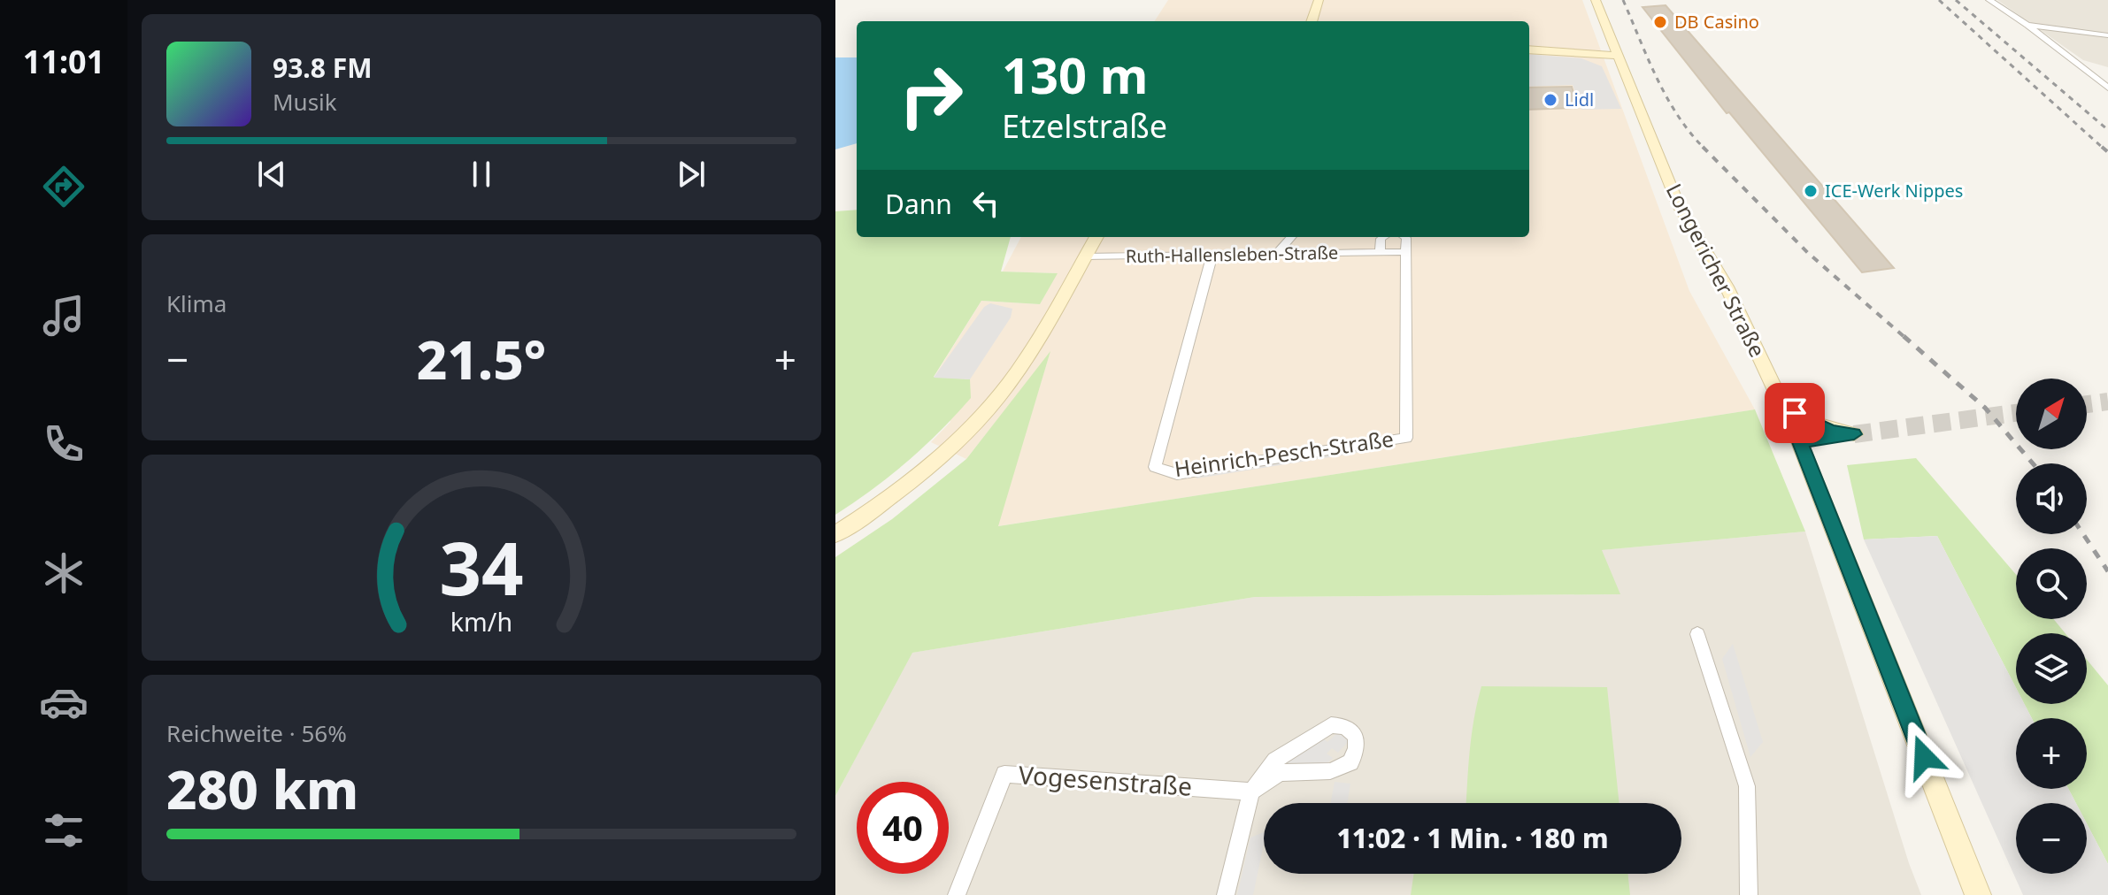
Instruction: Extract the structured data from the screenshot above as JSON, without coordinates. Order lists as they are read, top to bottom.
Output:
{
  "streets": {
    "street": [
      "Ruth-Hallensleben-Straße",
      "Longericher Straße",
      "Heinrich-Pesch-Straße",
      "Vogesenstraße"
    ]
  },
  "crossings": [
    ["Ruth-Hallensleben-Straße", "Heinrich-Pesch-Straße"]
  ],
  "places": ["DB Casino", "Lidl", "ICE-Werk Nippes"],
  "north": "top right",
  "page": {
    "tabs": "11:01",
    "turn": ["130 m", "Etzelstraße"],
    "song": ["93.8 FM", "Musik"],
    "then": "Dann",
    "tile": [
      "Klima",
      ["Reichweite · 56%", "280 km"]
    ],
    "heat": ["−", "21.5°", "+"],
    "map_buttons": ["+", "−"],
    "limit": "40",
    "trip": "11:02 · 1 Min. · 180 m",
    "gauge": ["34", "km/h"]
  }
}
